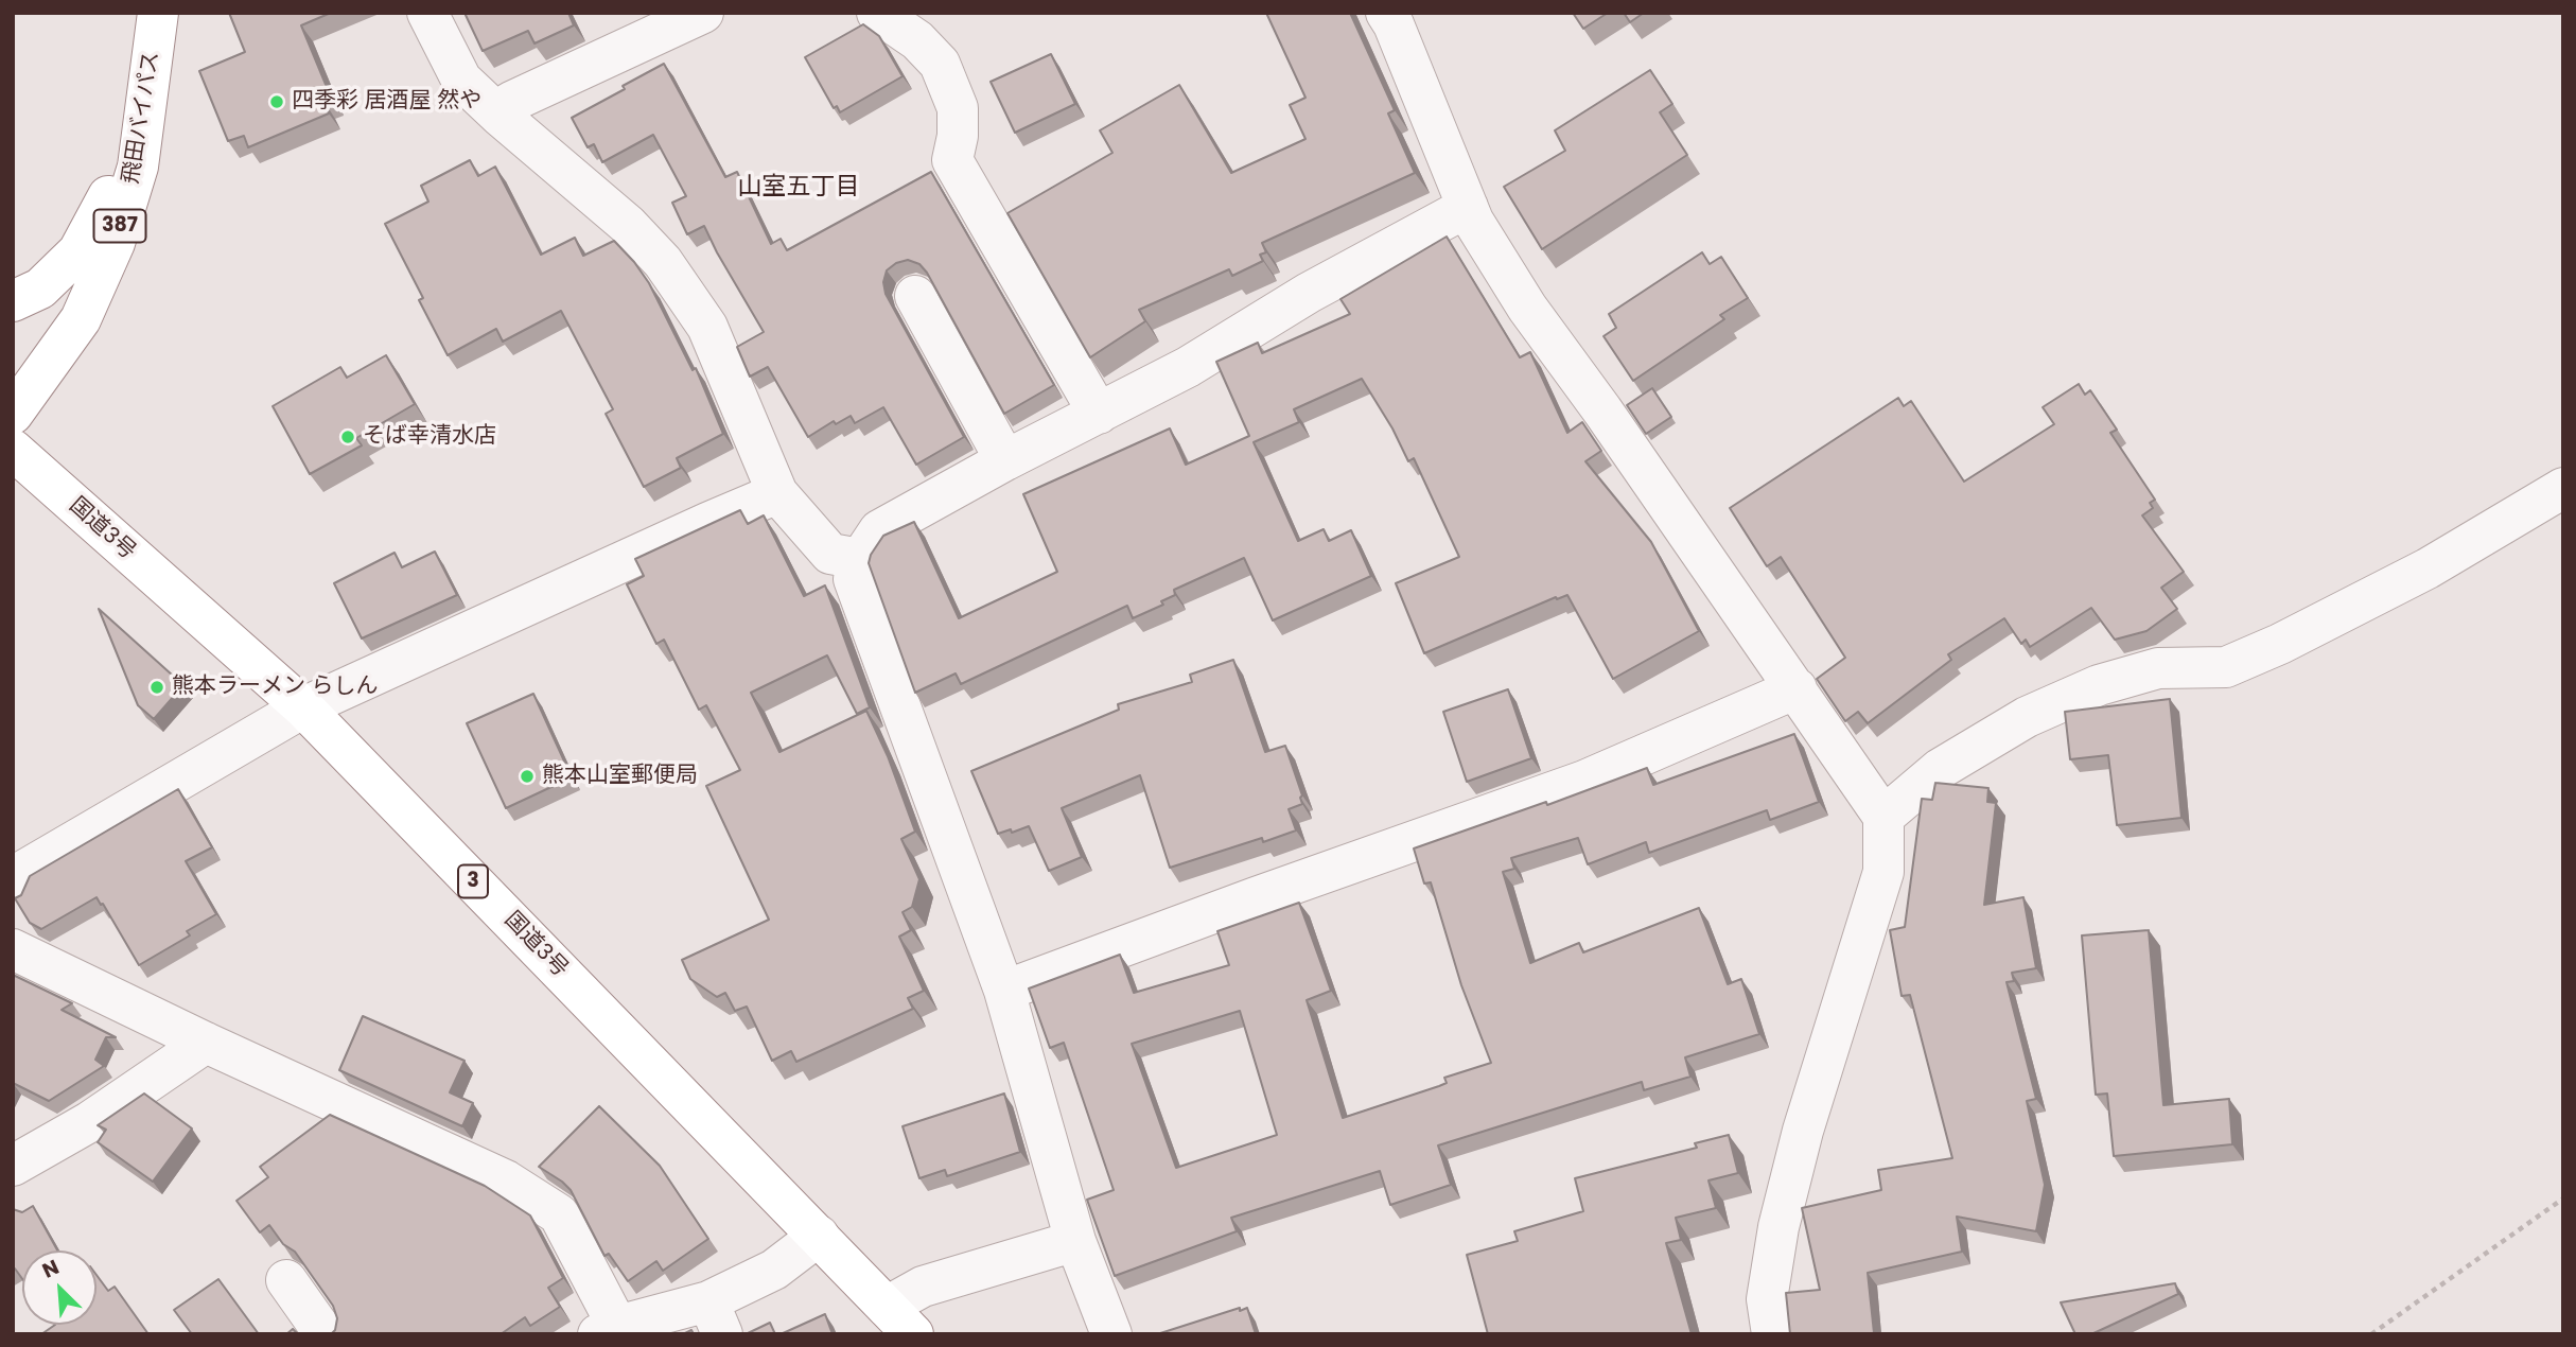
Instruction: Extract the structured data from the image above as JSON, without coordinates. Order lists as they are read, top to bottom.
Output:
{
  "streets": {
    "highway": [
      "飛田バイパス",
      "387",
      "国道3号",
      "3"
    ]
  },
  "districts": ["山室五丁目"],
  "places": [
    "四季彩 居酒屋 然や",
    "そば幸清水店",
    "熊本ラーメン らしん",
    "熊本山室郵便局"
  ],
  "north": "top left"
}
